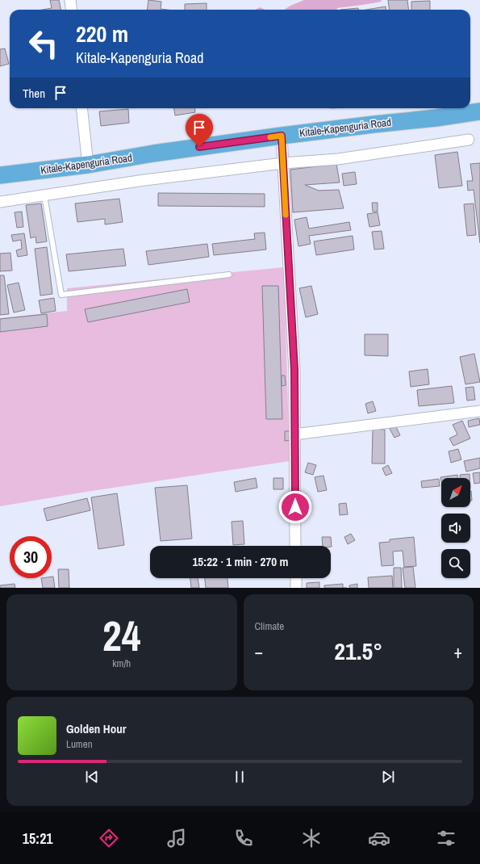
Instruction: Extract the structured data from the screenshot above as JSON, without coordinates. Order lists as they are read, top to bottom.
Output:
{
  "streets": {
    "highway": ["Kitale-Kapenguria Road"]
  },
  "north": "top right",
  "page": {
    "turn": ["220 m", "Kitale-Kapenguria Road"],
    "then": "Then",
    "limit": "30",
    "trip": "15:22 · 1 min · 270 m",
    "tile": [
      ["24", "km/h"],
      "Climate"
    ],
    "heat": ["−", "21.5°", "+"],
    "song": ["Golden Hour", "Lumen"],
    "tabs": "15:21"
  }
}
